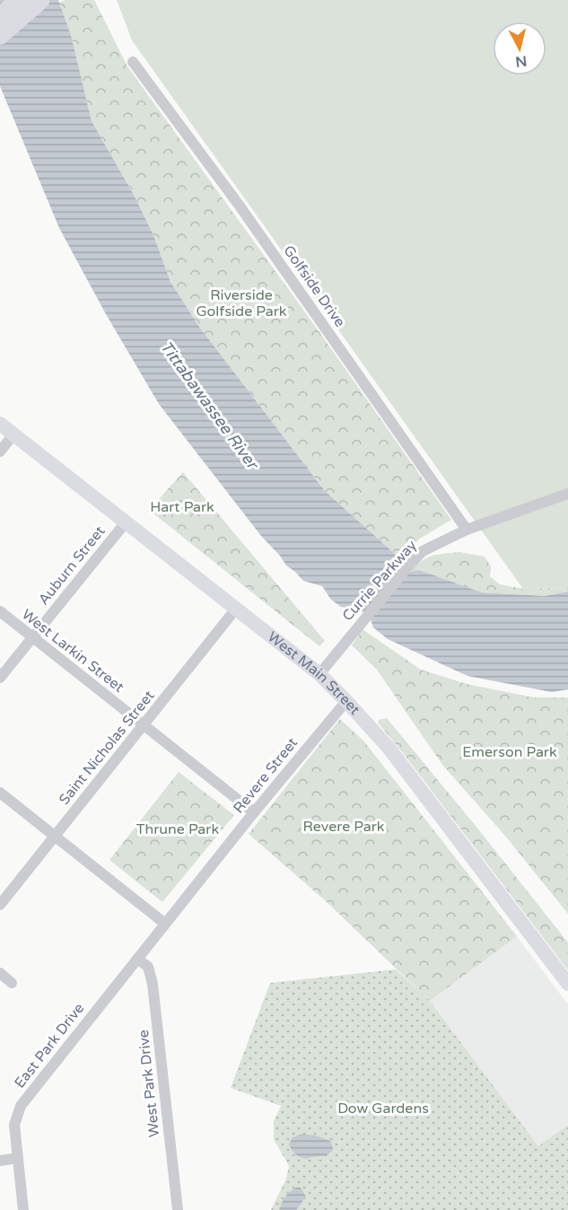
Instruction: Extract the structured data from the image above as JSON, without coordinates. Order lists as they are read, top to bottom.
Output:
{
  "streets": {
    "street": [
      "Golfside Drive",
      "Auburn Street",
      "Currie Parkway",
      "West Larkin Street",
      "West Main Street",
      "Saint Nicholas Street",
      "Revere Street",
      "East Park Drive",
      "West Park Drive"
    ]
  },
  "crossings": [
    ["Golfside Drive", "Currie Parkway"],
    ["Auburn Street", "West Larkin Street"],
    ["Auburn Street", "West Main Street"],
    ["Currie Parkway", "West Main Street"],
    ["West Larkin Street", "Saint Nicholas Street"],
    ["West Larkin Street", "Revere Street"],
    ["West Main Street", "Saint Nicholas Street"],
    ["West Main Street", "Revere Street"],
    ["Revere Street", "East Park Drive"],
    ["Revere Street", "West Park Drive"]
  ],
  "water": ["Tittabawassee River"],
  "parks": [
    "Riverside Golfside Park",
    "Hart Park",
    "Emerson Park",
    "Revere Park",
    "Thrune Park",
    "Dow Gardens"
  ],
  "north": "bottom"
}
